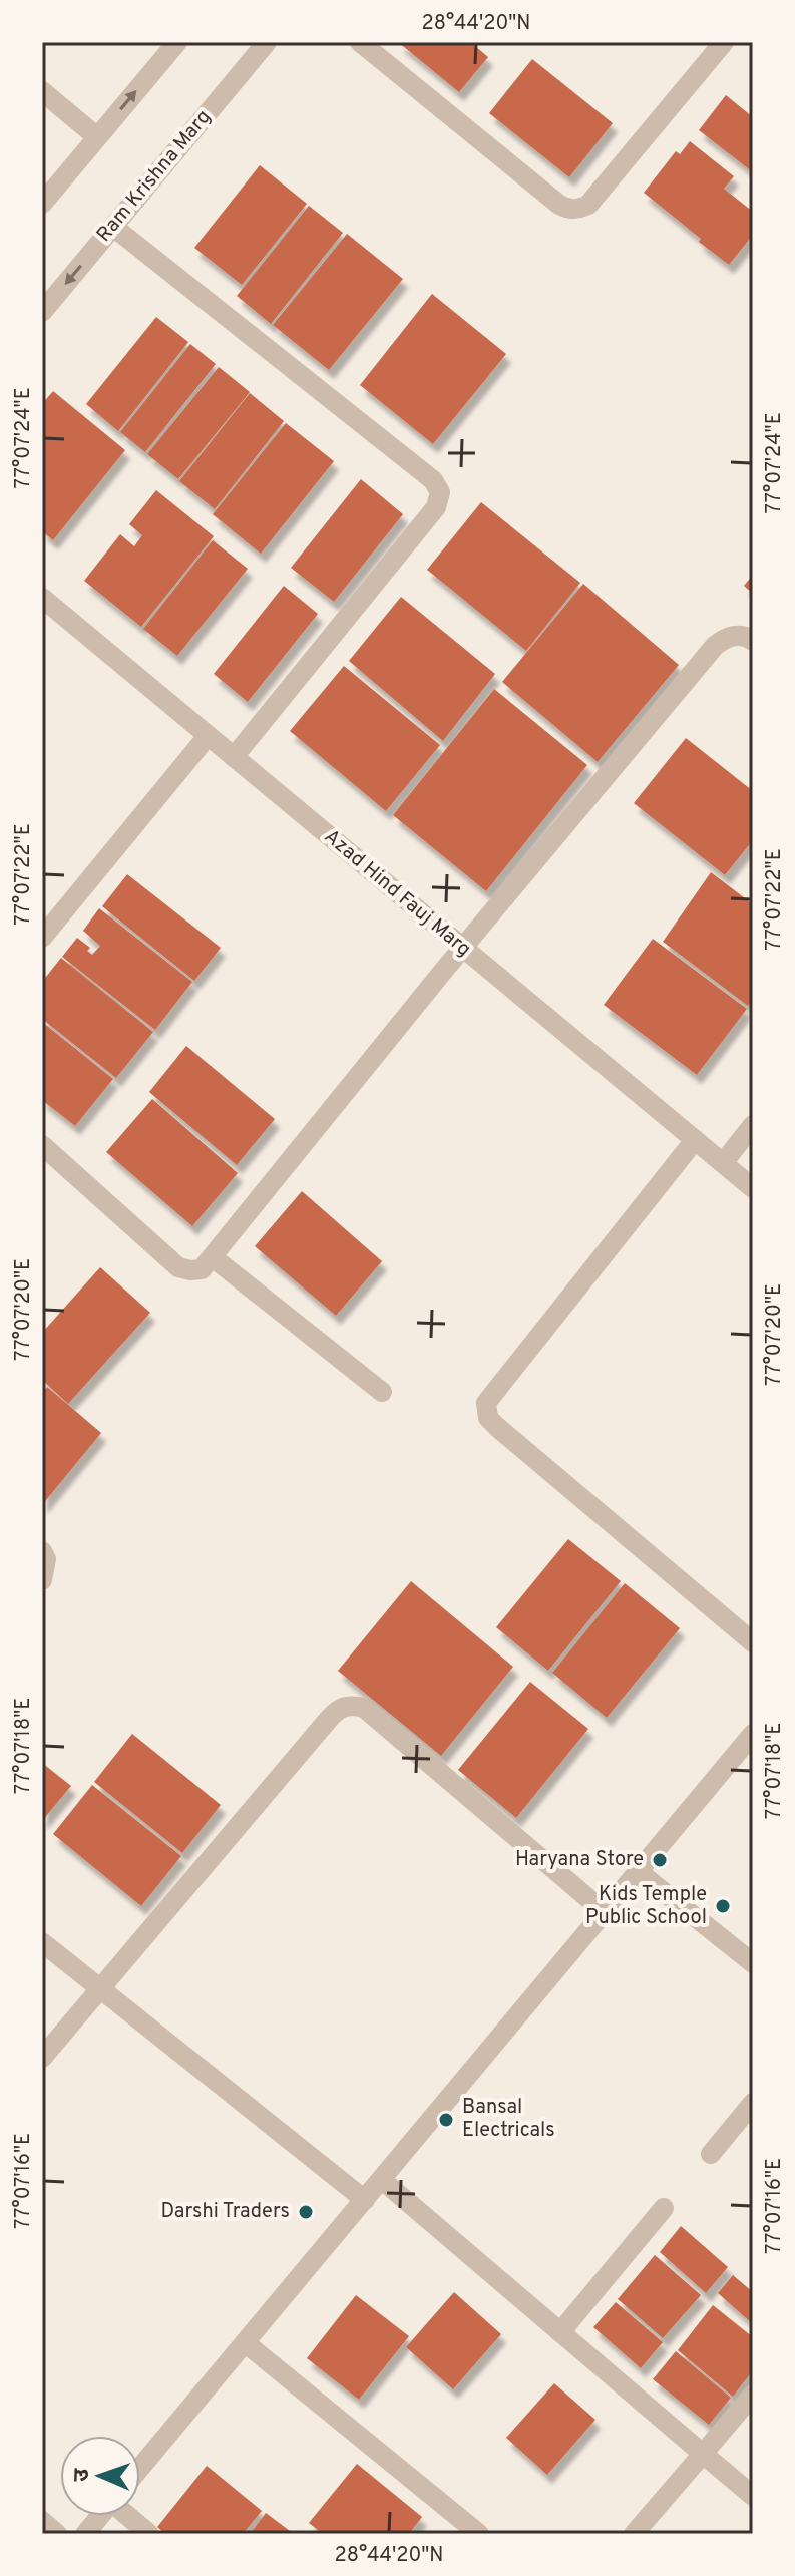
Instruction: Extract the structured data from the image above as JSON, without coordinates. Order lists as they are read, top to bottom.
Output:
{
  "streets": {
    "street": ["Ram Krishna Marg", "Azad Hind Fauj Marg"]
  },
  "places": [
    "Haryana Store",
    "Kids Temple Public School",
    "Bansal Electricals",
    "Darshi Traders"
  ],
  "north": "left",
  "coordinates": [
    "28°44'20\"N",
    "77°07'24\"E",
    "77°07'22\"E",
    "77°07'20\"E",
    "77°07'18\"E",
    "77°07'16\"E"
  ]
}
